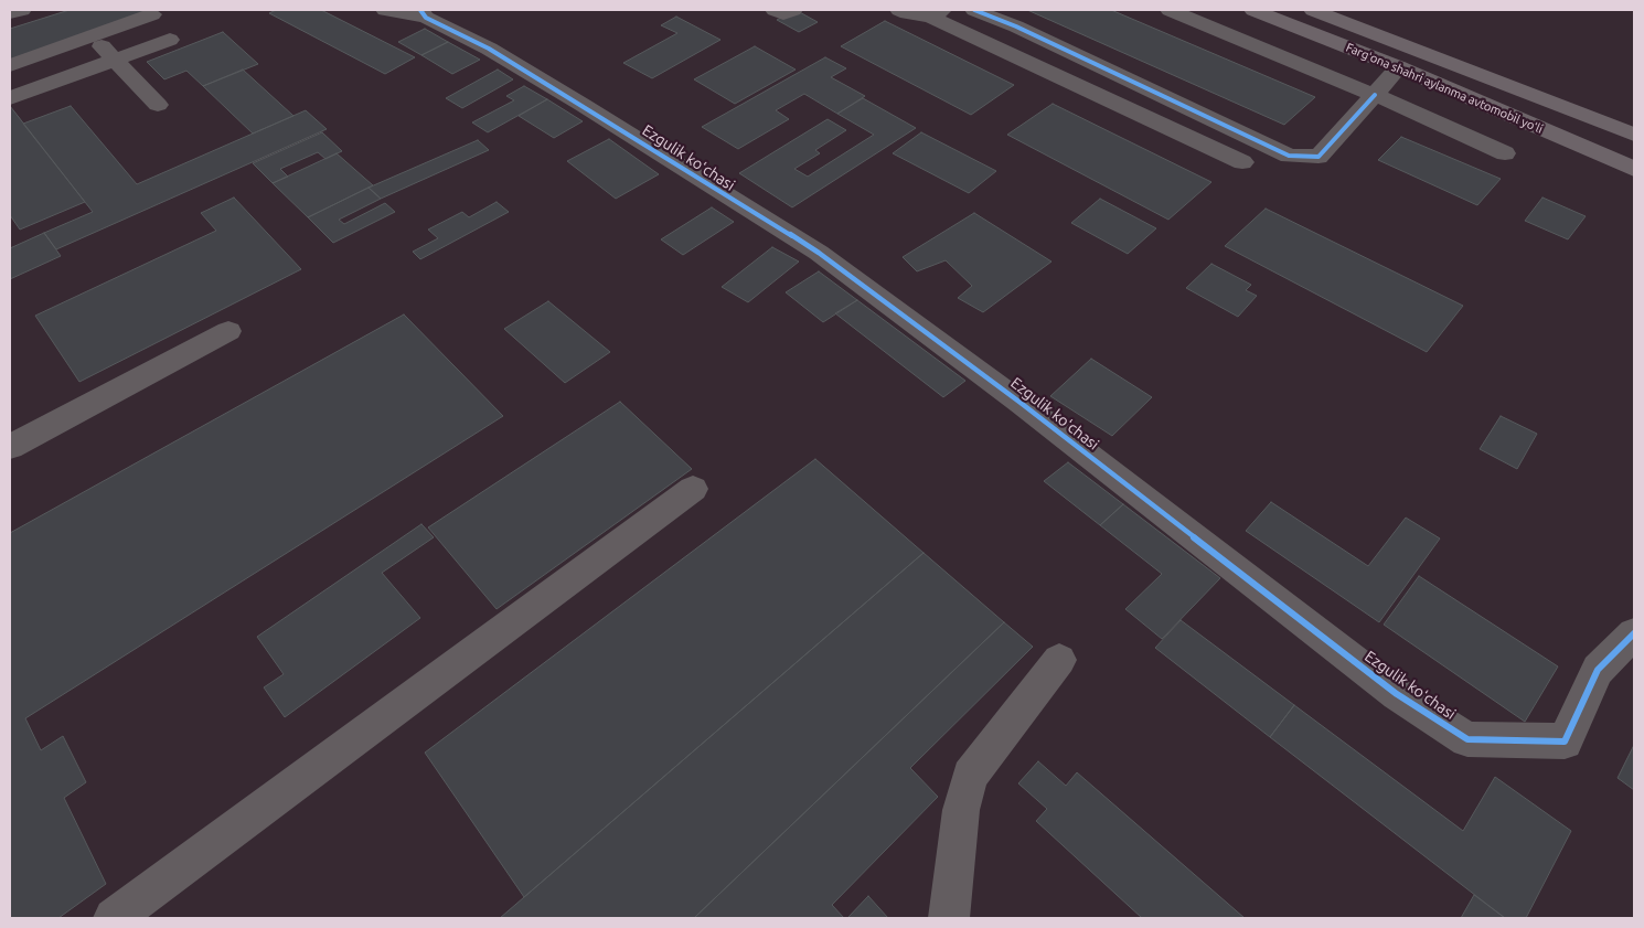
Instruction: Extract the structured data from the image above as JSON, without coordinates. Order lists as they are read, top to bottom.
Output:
{
  "streets": {
    "highway": ["Fargʻona shahri aylanma avtomobil yoʻli"],
    "street": ["Ezgulik koʻchasi"]
  }
}
